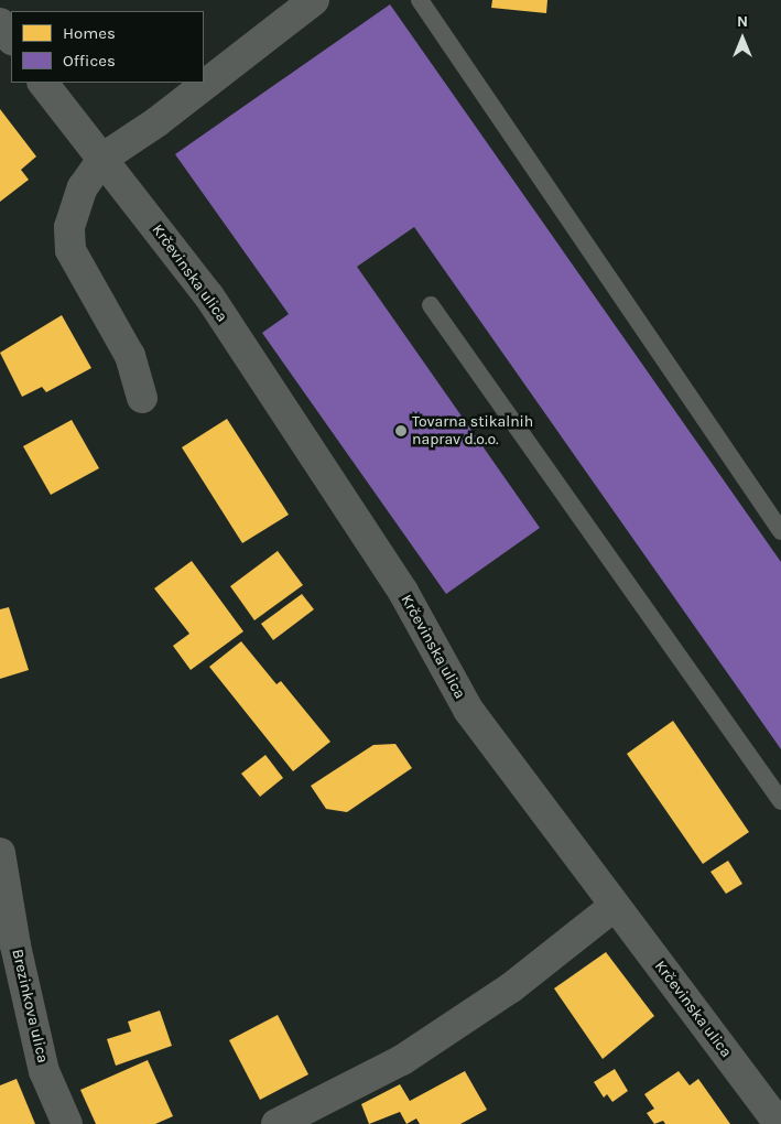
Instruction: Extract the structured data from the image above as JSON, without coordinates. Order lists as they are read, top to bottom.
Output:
{
  "streets": {
    "street": ["Krčevinska ulica", "Brezinkova ulica"]
  },
  "places": ["Tovarna stikalnih naprav d.o.o."],
  "legend": ["Homes", "Offices"],
  "north": "top"
}
